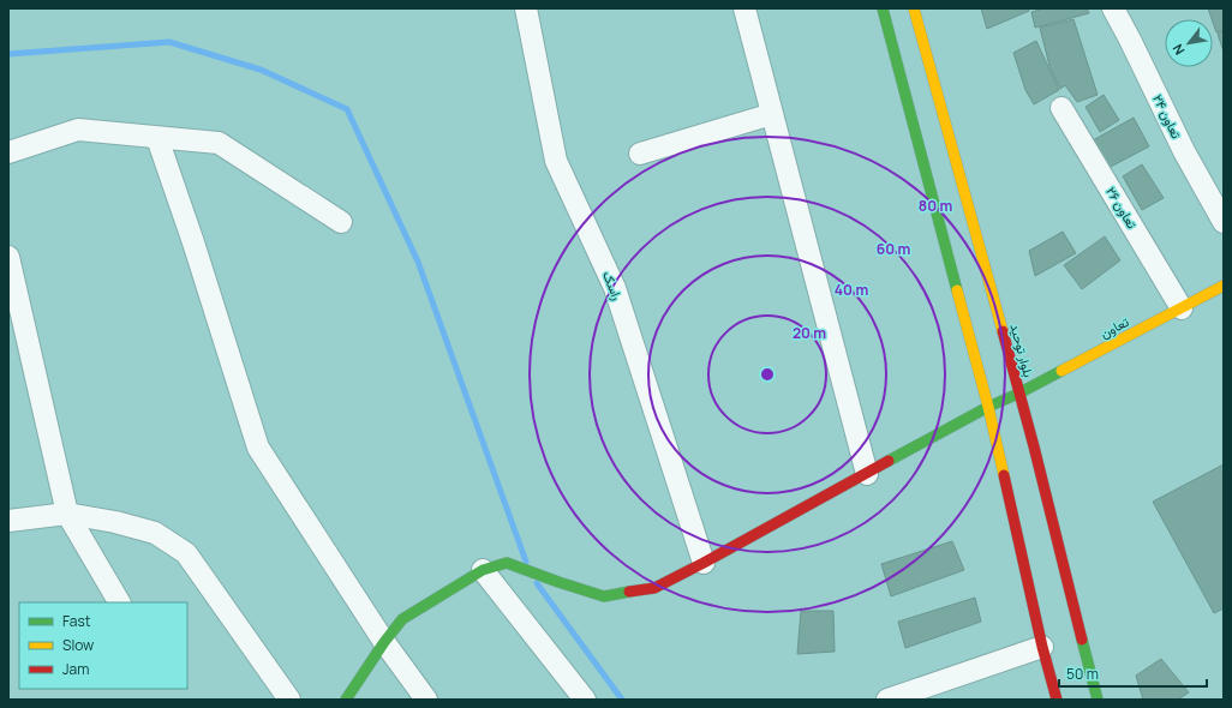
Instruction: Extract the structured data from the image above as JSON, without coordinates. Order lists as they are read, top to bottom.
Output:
{
  "streets": {
    "main road": ["تعاون", "بلوار توحید"],
    "street": ["تعاون ۲۴", "تعاون ۲۶", "راسک"]
  },
  "crossings": [
    ["تعاون ۲۶", "تعاون"],
    ["راسک", "تعاون"],
    ["تعاون", "بلوار توحید"]
  ],
  "legend": ["Fast", "Slow", "Jam"],
  "scale_bar": "50 m",
  "north": "bottom left",
  "rings": [
    "80 m",
    "60 m",
    "40 m",
    "20 m"
  ]
}
